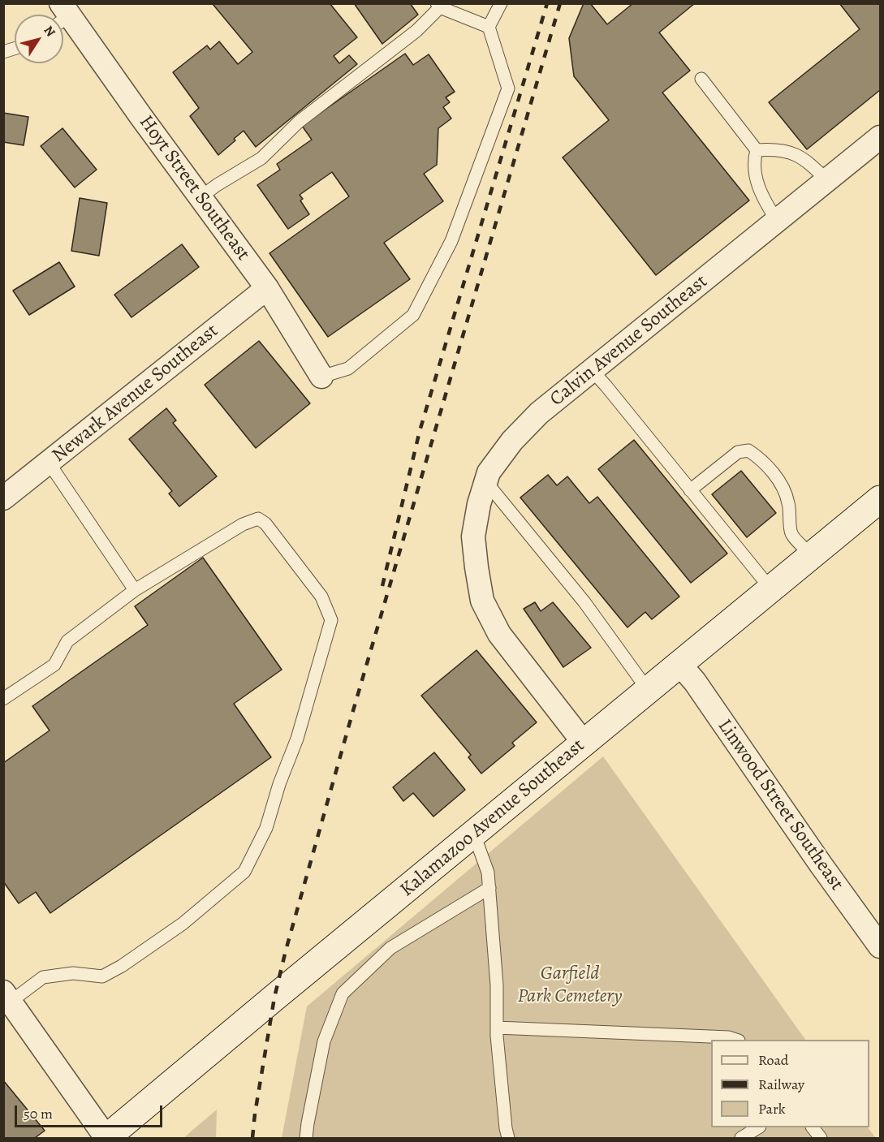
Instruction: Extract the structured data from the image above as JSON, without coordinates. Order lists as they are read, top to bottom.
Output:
{
  "streets": {
    "main road": ["Kalamazoo Avenue Southeast"],
    "street": [
      "Hoyt Street Southeast",
      "Calvin Avenue Southeast",
      "Newark Avenue Southeast",
      "Linwood Street Southeast"
    ]
  },
  "crossings": [
    ["Hoyt Street Southeast", "Newark Avenue Southeast"],
    ["Calvin Avenue Southeast", "Kalamazoo Avenue Southeast"],
    ["Linwood Street Southeast", "Kalamazoo Avenue Southeast"]
  ],
  "parks": ["Garfield Park Cemetery"],
  "legend": ["Road", "Railway", "Park"],
  "scale_bar": "50 m",
  "north": "top right"
}
